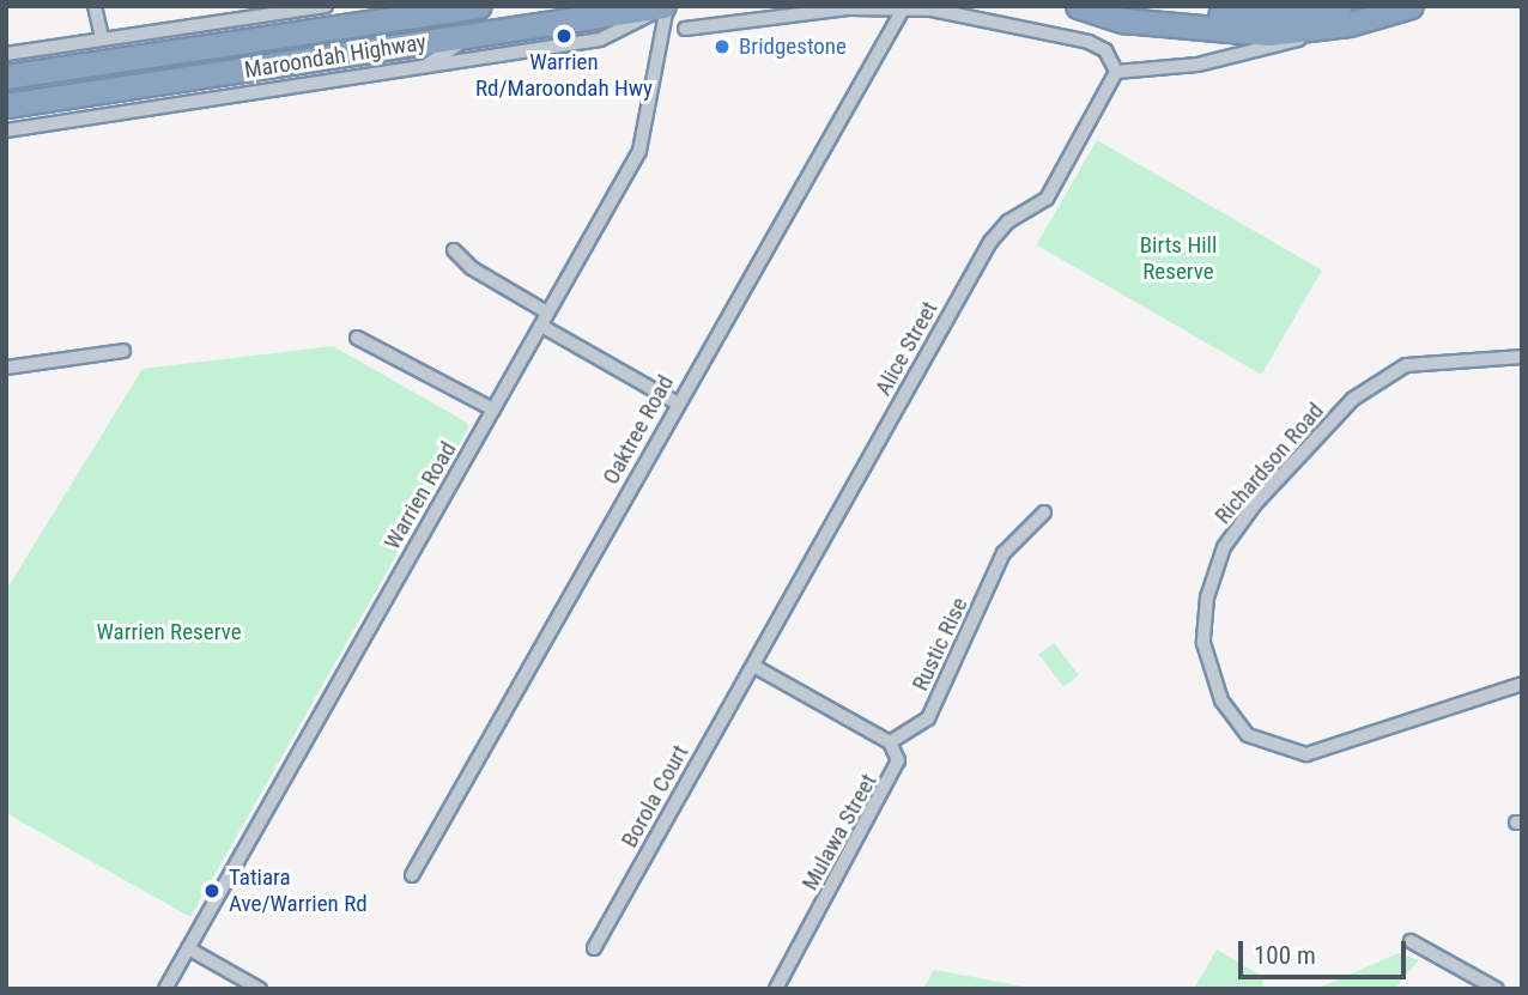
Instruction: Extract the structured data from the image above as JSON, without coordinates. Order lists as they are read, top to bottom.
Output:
{
  "streets": {
    "highway": ["Maroondah Highway"],
    "street": [
      "Alice Street",
      "Oaktree Road",
      "Richardson Road",
      "Warrien Road",
      "Rustic Rise",
      "Borola Court",
      "Mulawa Street"
    ]
  },
  "crossings": [
    ["Maroondah Highway", "Warrien Road"],
    ["Alice Street", "Borola Court"],
    ["Rustic Rise", "Mulawa Street"]
  ],
  "parks": ["Birts Hill Reserve", "Warrien Reserve"],
  "places": ["Warrien Rd/Maroondah Hwy", "Bridgestone", "Tatiara Ave/Warrien Rd"],
  "scale_bar": "100 m"
}
